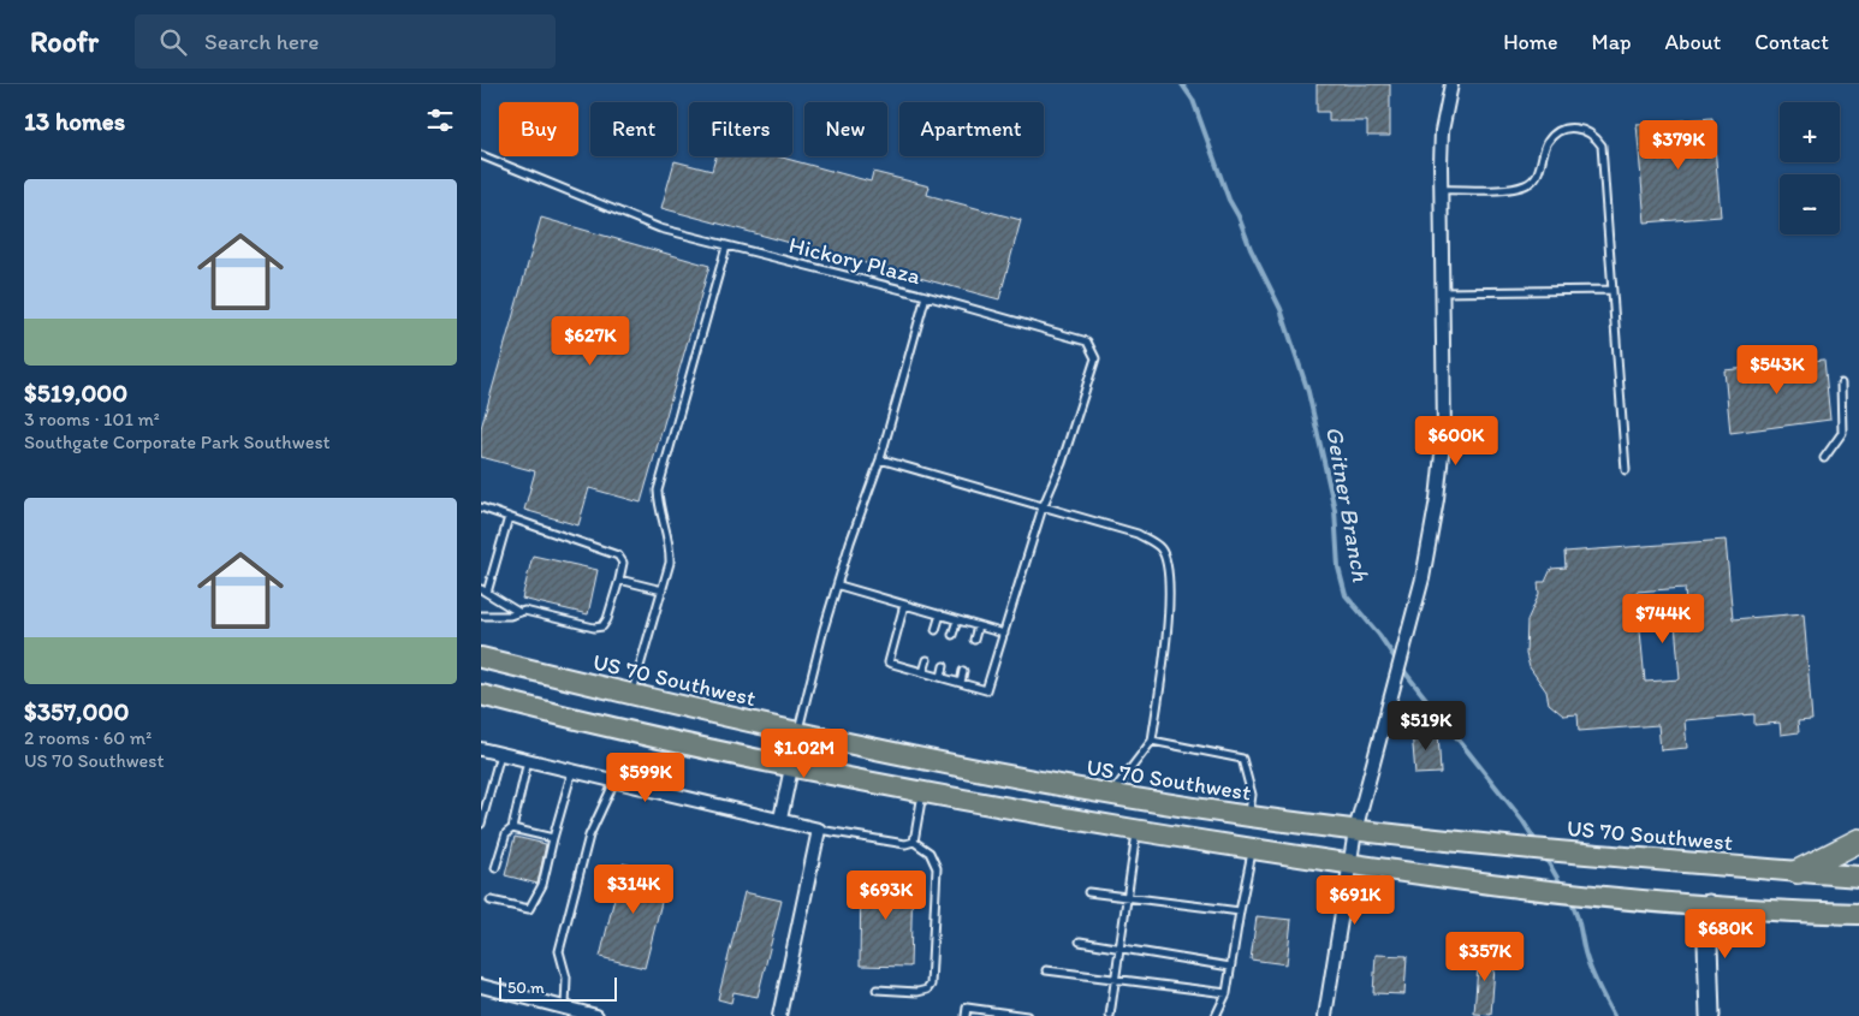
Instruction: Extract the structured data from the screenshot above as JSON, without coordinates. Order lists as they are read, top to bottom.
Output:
{
  "streets": {
    "main road": ["US 70 Southwest"],
    "lane": ["Hickory Plaza"]
  },
  "crossings": [
    ["Hickory Plaza", "US 70 Southwest"]
  ],
  "water": ["Geitner Branch"],
  "scale_bar": "50 m",
  "page": {
    "header": "Roofr",
    "search": "Search here",
    "nav": [
      "Home",
      "Map",
      "About",
      "Contact"
    ],
    "heading": "13 homes",
    "map_buttons": ["+", "−"],
    "chip": [
      "Buy",
      "Rent",
      "Filters",
      "New",
      "Apartment"
    ],
    "price": [
      "$379K",
      "$627K",
      "$543K",
      "$600K",
      "$744K",
      "$519K",
      "$1.02M",
      "$599K",
      "$314K",
      "$693K",
      "$691K",
      "$680K",
      "$357K"
    ],
    "list": [
      {
        "name": "$519,000",
        "note": "3 rooms · 101 m² · Southgate Corporate Park Southwest"
      },
      {
        "name": "$357,000",
        "note": "2 rooms · 60 m² · US 70 Southwest"
      }
    ],
    "scale": "50 m"
  }
}
